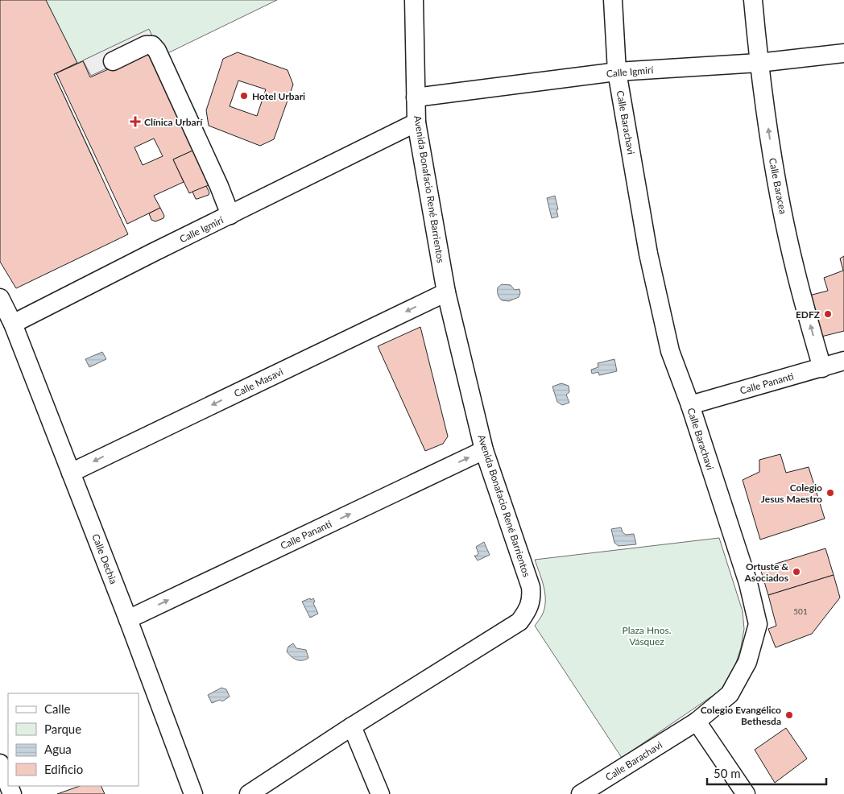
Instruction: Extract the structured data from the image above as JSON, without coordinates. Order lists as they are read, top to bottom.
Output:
{
  "streets": {
    "street": [
      "Calle Igmirí",
      "Calle Barachavi",
      "Calle Baracea",
      "Avenida Bonafacio René Barrientos",
      "Calle Masavi",
      "Calle Pananti",
      "Calle Dechia"
    ]
  },
  "crossings": [
    ["Calle Igmirí", "Calle Barachavi"],
    ["Calle Igmirí", "Calle Baracea"],
    ["Calle Igmirí", "Avenida Bonafacio René Barrientos"],
    ["Calle Igmirí", "Calle Dechia"],
    ["Calle Barachavi", "Calle Pananti"],
    ["Calle Baracea", "Calle Pananti"],
    ["Avenida Bonafacio René Barrientos", "Calle Masavi"],
    ["Avenida Bonafacio René Barrientos", "Calle Pananti"],
    ["Calle Masavi", "Calle Dechia"],
    ["Calle Pananti", "Calle Dechia"]
  ],
  "one_way": ["Calle Baracea", "Calle Masavi", "Calle Pananti"],
  "parks": ["Plaza Hnos. Vásquez"],
  "places": {
    "other": [
      "Hotel Urbari",
      "EDFZ",
      "Colegio Jesus Maestro",
      "Ortuste & Asociados",
      "Colegio Evangélico Bethesda"
    ],
    "health": ["Clínica Urbarí"]
  },
  "house_numbers": ["501"],
  "legend": [
    "Calle",
    "Parque",
    "Agua",
    "Edificio"
  ],
  "scale_bar": "50 m"
}
